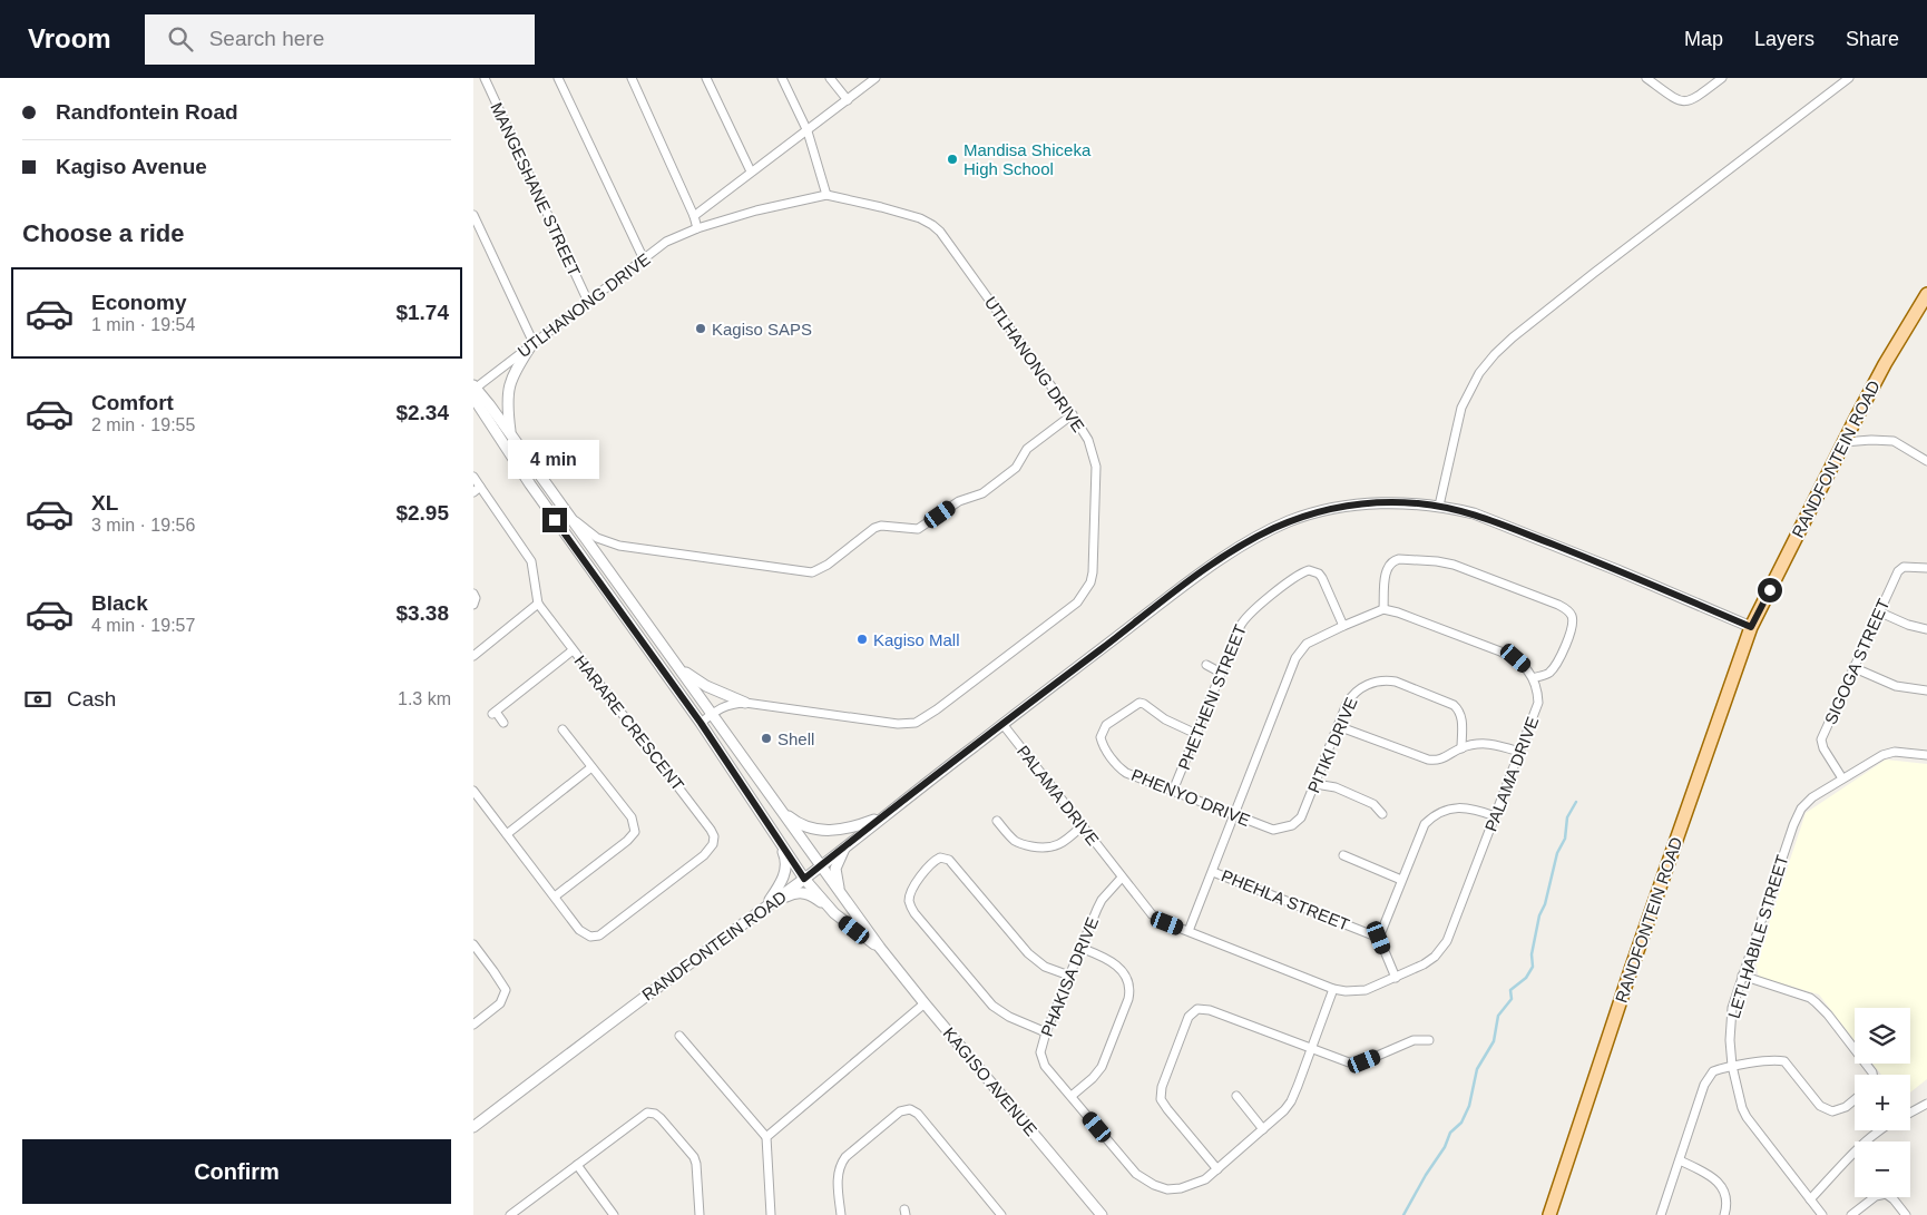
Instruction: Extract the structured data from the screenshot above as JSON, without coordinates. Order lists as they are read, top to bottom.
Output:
{
  "streets": {
    "main road": ["RANDFONTEIN ROAD"],
    "street": [
      "MANGESHANE STREET",
      "UTLHANONG DRIVE",
      "SIGOGA STREET",
      "PHETHENI STREET",
      "HARARE CRESCENT",
      "PITIKI DRIVE",
      "PALAMA DRIVE",
      "PHENYO DRIVE",
      "PHEHLA STREET",
      "LETLHABILE STREET",
      "PHAKISA DRIVE",
      "KAGISO AVENUE"
    ]
  },
  "crossings": [
    ["MANGESHANE STREET", "UTLHANONG DRIVE"],
    ["UTLHANONG DRIVE", "KAGISO AVENUE"],
    ["RANDFONTEIN ROAD", "PALAMA DRIVE"],
    ["RANDFONTEIN ROAD", "KAGISO AVENUE"],
    ["SIGOGA STREET", "LETLHABILE STREET"],
    ["PHETHENI STREET", "PHENYO DRIVE"],
    ["PITIKI DRIVE", "PHENYO DRIVE"],
    ["PALAMA DRIVE", "PHAKISA DRIVE"]
  ],
  "places": [
    "Mandisa Shiceka High School",
    "Kagiso SAPS",
    "Kagiso Mall",
    "Shell"
  ],
  "page": {
    "header": "Vroom",
    "search": "Search here",
    "nav": ["Map", "Layers", "Share"],
    "banner": ["Randfontein Road", "Kagiso Avenue"],
    "heading": "Choose a ride",
    "list": [
      {
        "name": "Economy",
        "note": "1 min · 19:54",
        "value": "$1.74"
      },
      {
        "name": "Comfort",
        "note": "2 min · 19:55",
        "value": "$2.34"
      },
      {
        "name": "XL",
        "note": "3 min · 19:56",
        "value": "$2.95"
      },
      {
        "name": "Black",
        "note": "4 min · 19:57",
        "value": "$3.38"
      }
    ],
    "bubble": "4 min",
    "pay": ["Cash", "1.3 km"],
    "map_buttons": ["+", "−"],
    "buttons": "Confirm"
  }
}
